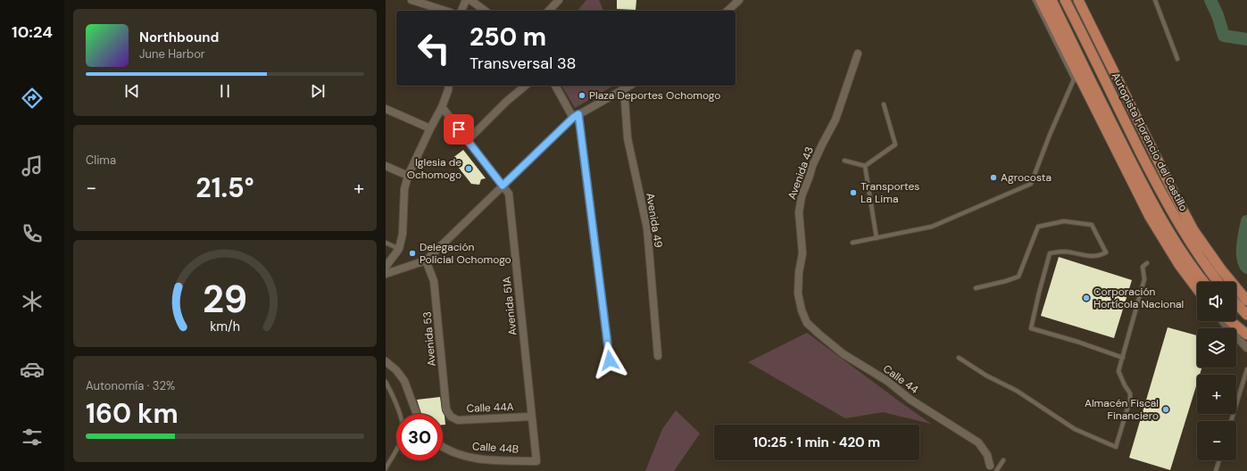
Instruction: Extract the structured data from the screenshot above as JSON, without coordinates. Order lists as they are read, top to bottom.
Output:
{
  "streets": {
    "highway": ["Autopista Florencio del Castillo"],
    "street": [
      "Avenida 43",
      "Avenida 49",
      "Avenida 51A",
      "Avenida 53",
      "Calle 44",
      "Calle 44A",
      "Calle 44B"
    ]
  },
  "crossings": [
    ["Avenida 43", "Calle 44"],
    ["Avenida 51A", "Calle 44A"],
    ["Avenida 51A", "Calle 44B"],
    ["Avenida 53", "Calle 44A"]
  ],
  "places": [
    "Plaza Deportes Ochomogo",
    "Iglesia de Ochomogo",
    "Agrocosta",
    "Transportes La Lima",
    "Delegación Policial Ochomogo",
    "Corporación Hortícola Nacional",
    "Almacén Fiscal Financiero"
  ],
  "page": {
    "tabs": "10:24",
    "turn": ["250 m", "Transversal 38"],
    "song": ["Northbound", "June Harbor"],
    "tile": [
      "Clima",
      ["Autonomía · 32%", "160 km"]
    ],
    "heat": ["−", "21.5°", "+"],
    "map_buttons": ["+", "−"],
    "limit": "30",
    "trip": "10:25 · 1 min · 420 m",
    "gauge": ["29", "km/h"]
  }
}
